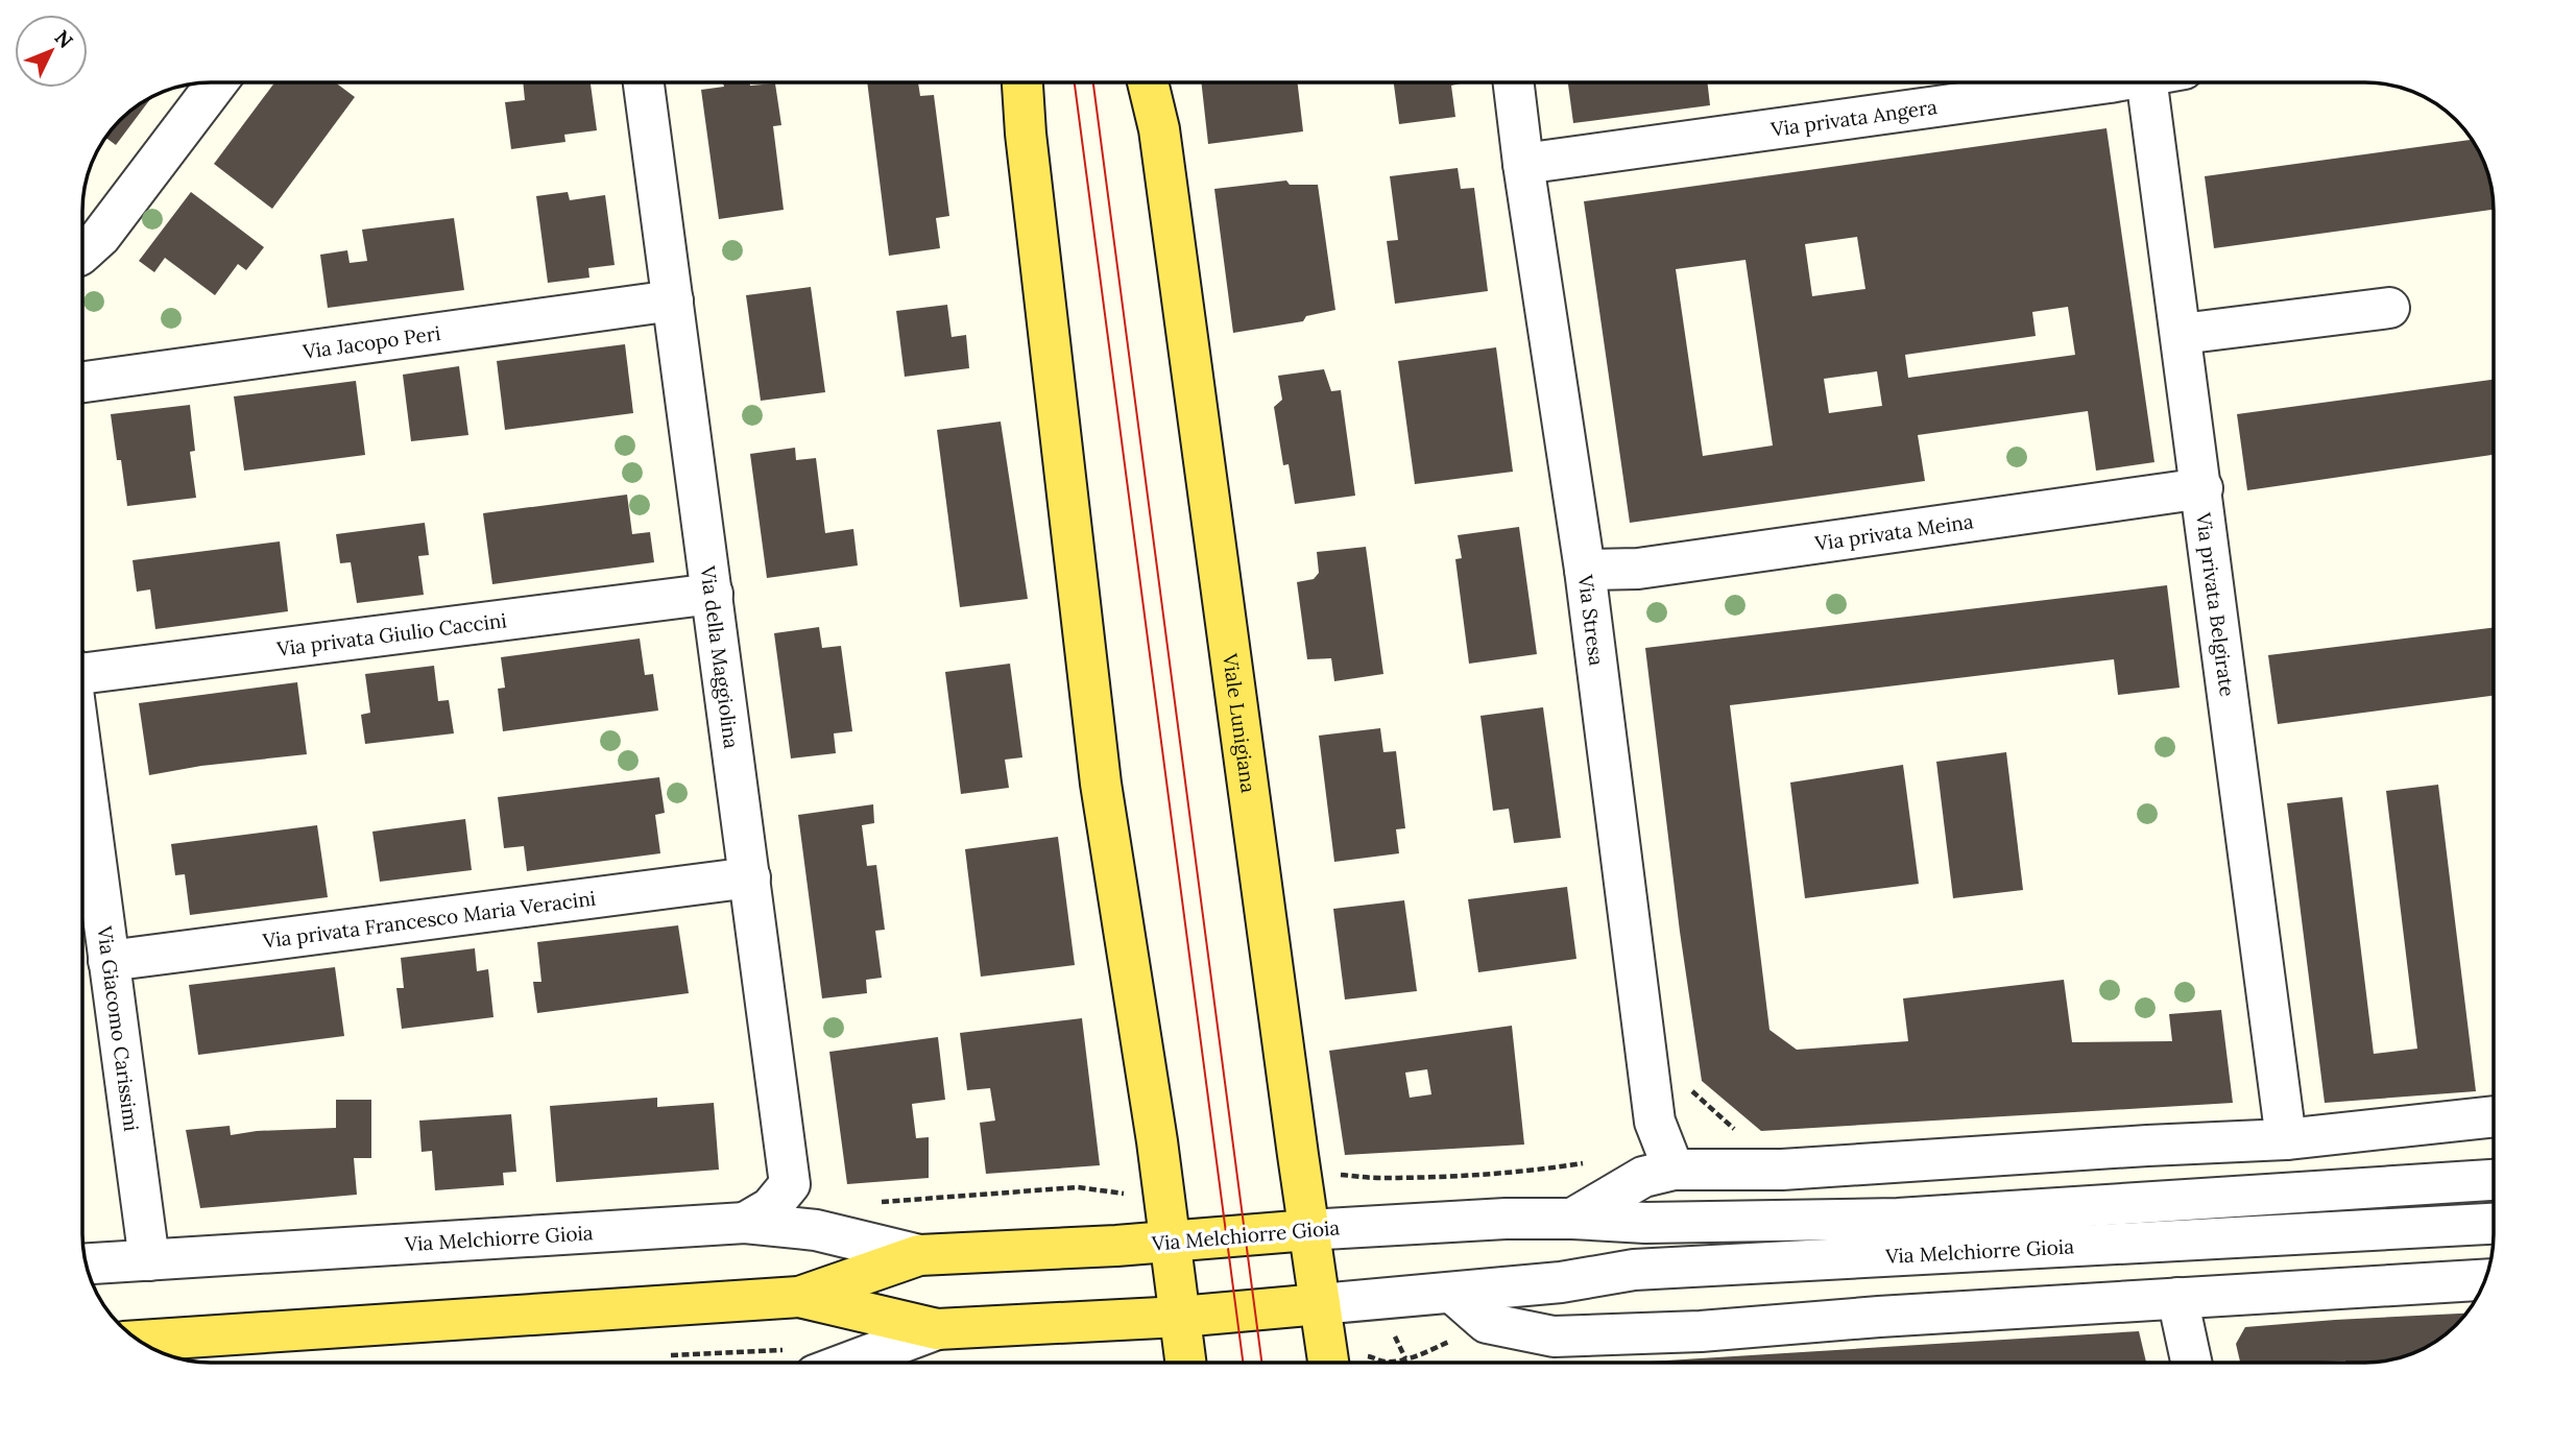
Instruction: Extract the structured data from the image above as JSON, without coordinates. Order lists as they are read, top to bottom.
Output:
{
  "streets": {
    "main road": ["Viale Lunigiana", "Via Melchiorre Gioia"],
    "street": [
      "Via privata Angera",
      "Via Jacopo Peri",
      "Via privata Meina",
      "Via privata Belgirate",
      "Via Stresa",
      "Via privata Giulio Caccini",
      "Via della Maggiolina",
      "Via privata Francesco Maria Veracini",
      "Via Giacomo Carissimi"
    ]
  },
  "crossings": [
    ["Via privata Angera", "Via Stresa"],
    ["Via Jacopo Peri", "Via della Maggiolina"],
    ["Via privata Meina", "Via privata Belgirate"],
    ["Via privata Meina", "Via Stresa"],
    ["Via privata Giulio Caccini", "Via della Maggiolina"],
    ["Via della Maggiolina", "Via privata Francesco Maria Veracini"],
    ["Via della Maggiolina", "Via Melchiorre Gioia"],
    ["Viale Lunigiana", "Via Melchiorre Gioia"],
    ["Via privata Francesco Maria Veracini", "Via Giacomo Carissimi"],
    ["Via Giacomo Carissimi", "Via Melchiorre Gioia"]
  ],
  "north": "top right"
}
